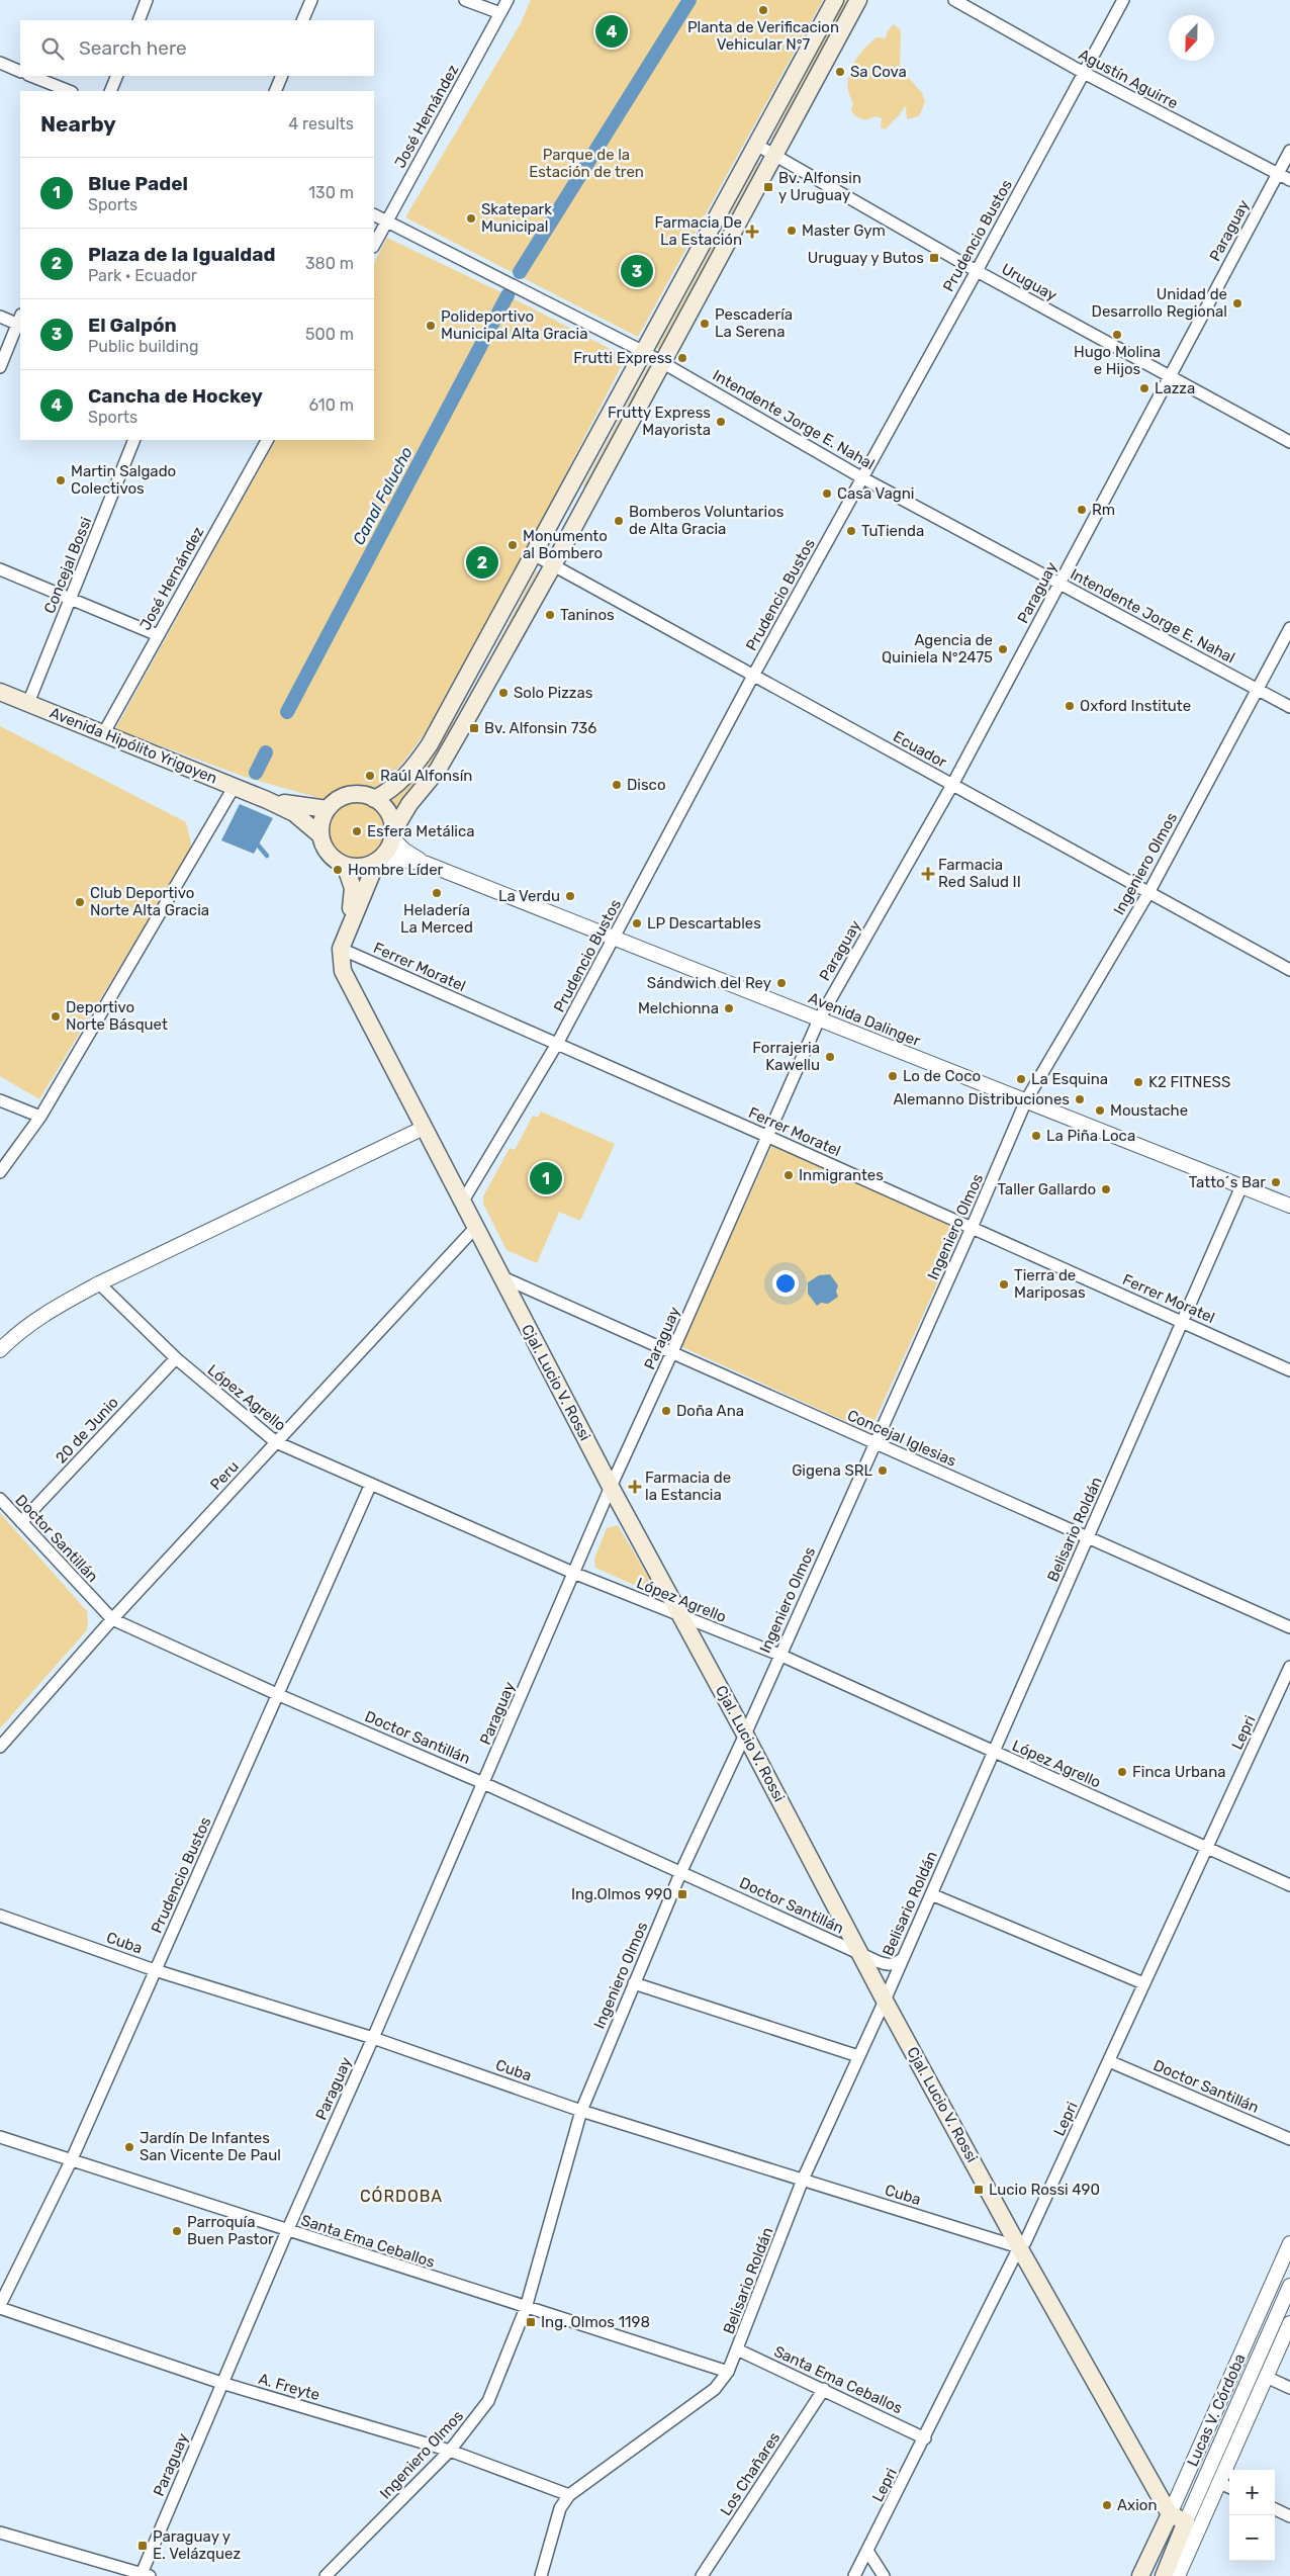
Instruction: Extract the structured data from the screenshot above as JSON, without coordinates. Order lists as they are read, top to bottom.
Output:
{
  "streets": {
    "main road": ["Avenida Hipólito Yrigoyen", "Cjal. Lucio V. Rossi", "Lucas V. Córdoba"],
    "street": [
      "Agustín Aguirre",
      "José Hernández",
      "Paraguay",
      "Prudencio Bustos",
      "Uruguay",
      "Intendente Jorge E. Nahal",
      "Concejal Bossi",
      "Ecuador",
      "Ingeniero Olmos",
      "Ferrer Moratel",
      "Avenida Dalinger",
      "López Agrello",
      "20 de Junio",
      "Concejal Iglesias",
      "Peru",
      "Belisario Roldán",
      "Doctor Santillán",
      "Lepri",
      "Cuba",
      "Santa Ema Ceballos",
      "A. Freyte",
      "Los Chañares"
    ]
  },
  "crossings": [
    ["Agustín Aguirre", "Paraguay"],
    ["Agustín Aguirre", "Prudencio Bustos"],
    ["José Hernández", "Intendente Jorge E. Nahal"],
    ["José Hernández", "Avenida Hipólito Yrigoyen"],
    ["Paraguay", "Uruguay"],
    ["Paraguay", "Intendente Jorge E. Nahal"],
    ["Paraguay", "Ecuador"],
    ["Paraguay", "Ferrer Moratel"],
    ["Paraguay", "Avenida Dalinger"],
    ["Paraguay", "Cjal. Lucio V. Rossi"],
    ["Paraguay", "López Agrello"],
    ["Paraguay", "Concejal Iglesias"],
    ["Paraguay", "Doctor Santillán"],
    ["Paraguay", "Cuba"],
    ["Paraguay", "Santa Ema Ceballos"],
    ["Paraguay", "A. Freyte"],
    ["Prudencio Bustos", "Uruguay"],
    ["Prudencio Bustos", "Intendente Jorge E. Nahal"],
    ["Prudencio Bustos", "Ecuador"],
    ["Prudencio Bustos", "Ferrer Moratel"],
    ["Prudencio Bustos", "Avenida Dalinger"],
    ["Prudencio Bustos", "Cjal. Lucio V. Rossi"],
    ["Prudencio Bustos", "López Agrello"],
    ["Prudencio Bustos", "Doctor Santillán"],
    ["Prudencio Bustos", "Cuba"],
    ["Prudencio Bustos", "Santa Ema Ceballos"],
    ["Prudencio Bustos", "A. Freyte"],
    ["Intendente Jorge E. Nahal", "Ingeniero Olmos"],
    ["Concejal Bossi", "Avenida Hipólito Yrigoyen"],
    ["Avenida Hipólito Yrigoyen", "Avenida Dalinger"],
    ["Ecuador", "Ingeniero Olmos"],
    ["Ingeniero Olmos", "Ferrer Moratel"],
    ["Ingeniero Olmos", "Avenida Dalinger"],
    ["Ingeniero Olmos", "Cjal. Lucio V. Rossi"],
    ["Ingeniero Olmos", "López Agrello"],
    ["Ingeniero Olmos", "Concejal Iglesias"],
    ["Ingeniero Olmos", "Doctor Santillán"],
    ["Ingeniero Olmos", "Cuba"],
    ["Ingeniero Olmos", "Santa Ema Ceballos"],
    ["Ingeniero Olmos", "A. Freyte"],
    ["Ferrer Moratel", "Cjal. Lucio V. Rossi"],
    ["Ferrer Moratel", "Belisario Roldán"],
    ["Avenida Dalinger", "Belisario Roldán"],
    ["Cjal. Lucio V. Rossi", "López Agrello"],
    ["Cjal. Lucio V. Rossi", "Concejal Iglesias"],
    ["Cjal. Lucio V. Rossi", "Peru"],
    ["Cjal. Lucio V. Rossi", "Belisario Roldán"],
    ["Cjal. Lucio V. Rossi", "Doctor Santillán"],
    ["Cjal. Lucio V. Rossi", "Lepri"],
    ["Cjal. Lucio V. Rossi", "Cuba"],
    ["Cjal. Lucio V. Rossi", "Lucas V. Córdoba"],
    ["López Agrello", "20 de Junio"],
    ["López Agrello", "Peru"],
    ["López Agrello", "Belisario Roldán"],
    ["López Agrello", "Lepri"],
    ["20 de Junio", "Doctor Santillán"],
    ["Concejal Iglesias", "Belisario Roldán"],
    ["Peru", "Doctor Santillán"],
    ["Belisario Roldán", "Doctor Santillán"],
    ["Belisario Roldán", "Cuba"],
    ["Belisario Roldán", "Santa Ema Ceballos"],
    ["Belisario Roldán", "A. Freyte"],
    ["Doctor Santillán", "Lepri"],
    ["Lepri", "Cuba"],
    ["Lepri", "Santa Ema Ceballos"],
    ["Santa Ema Ceballos", "Los Chañares"]
  ],
  "districts": ["CÓRDOBA"],
  "water": ["Canal Falucho"],
  "parks": ["Parque de la Estación de tren"],
  "places": {
    "other": [
      "Planta de Verificacion Vehicular N°7",
      "Sa Cova",
      "Skatepark Municipal",
      "Master Gym",
      "Unidad de Desarrollo Regional",
      "Pescadería La Serena",
      "Polideportivo Municipal Alta Gracia",
      "Hugo Molina e Hijos",
      "Frutti Express",
      "Lazza",
      "Frutty Express Mayorista",
      "Martin Salgado Colectivos",
      "Casa Vagni",
      "Rm",
      "Bomberos Voluntarios de Alta Gracia",
      "TuTienda",
      "Monumento al Bombero",
      "Taninos",
      "Agencia de Quiniela N°2475",
      "Solo Pizzas",
      "Oxford Institute",
      "Raúl Alfonsín",
      "Disco",
      "Esfera Metálica",
      "Hombre Líder",
      "Heladería La Merced",
      "La Verdu",
      "Club Deportivo Norte Alta Gracia",
      "LP Descartables",
      "Sándwich del Rey",
      "Melchionna",
      "Deportivo Norte Básquet",
      "Forrajeria Kawellu",
      "Lo de Coco",
      "La Esquina",
      "K2 FITNESS",
      "Alemanno Distribuciones",
      "Moustache",
      "La Piña Loca",
      "Inmigrantes",
      "Tatto´s Bar",
      "Taller Gallardo",
      "Tierra de Mariposas",
      "Doña Ana",
      "Gigena SRL",
      "Finca Urbana",
      "Jardín De Infantes San Vicente De Paul",
      "Parroquía Buen Pastor",
      "Axion"
    ],
    "transit": [
      "Bv. Alfonsin y Uruguay",
      "Uruguay y Butos",
      "Bv. Alfonsin 736",
      "Ing.Olmos 990",
      "Lucio Rossi 490",
      "Ing. Olmos 1198",
      "Paraguay y E. Velázquez"
    ],
    "health": ["Farmacia De La Estación", "Farmacia Red Salud II", "Farmacia de la Estancia"]
  },
  "north": "bottom",
  "page": {
    "pins": [
      "4",
      "3",
      "2",
      "1"
    ],
    "search": "Search here",
    "heading": ["Nearby", "4 results"],
    "list": [
      {
        "mark": "1",
        "name": "Blue Padel",
        "note": "Sports",
        "value": "130 m"
      },
      {
        "mark": "2",
        "name": "Plaza de la Igualdad",
        "note": "Park · Ecuador",
        "value": "380 m"
      },
      {
        "mark": "3",
        "name": "El Galpón",
        "note": "Public building",
        "value": "500 m"
      },
      {
        "mark": "4",
        "name": "Cancha de Hockey",
        "note": "Sports",
        "value": "610 m"
      }
    ],
    "map_buttons": ["+", "−"]
  }
}
